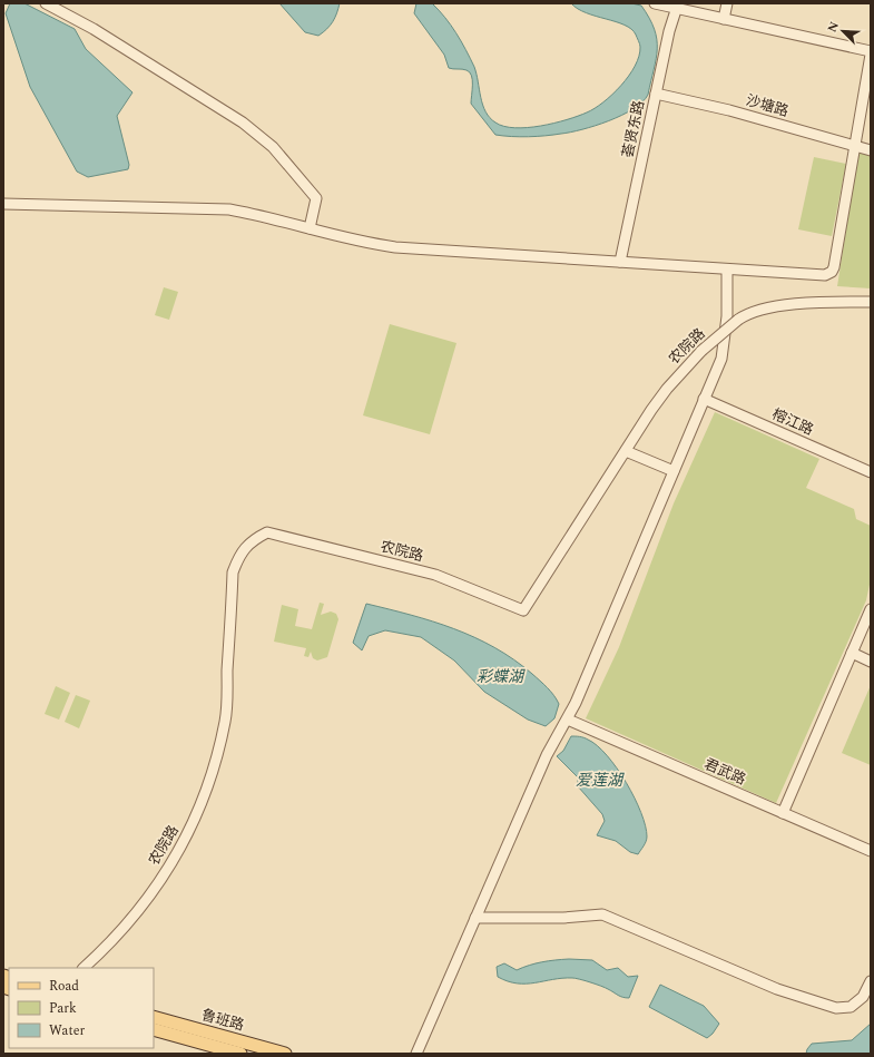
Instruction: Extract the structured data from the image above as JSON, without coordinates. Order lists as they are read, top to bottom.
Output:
{
  "streets": {
    "main road": ["鲁班路"],
    "street": [
      "沙塘路",
      "荟贤东路",
      "农院路",
      "榕江路",
      "君武路"
    ]
  },
  "crossings": [
    ["沙塘路", "荟贤东路"]
  ],
  "water": ["彩蝶湖", "爱莲湖"],
  "legend": ["Road", "Park", "Water"],
  "north": "top left"
}
